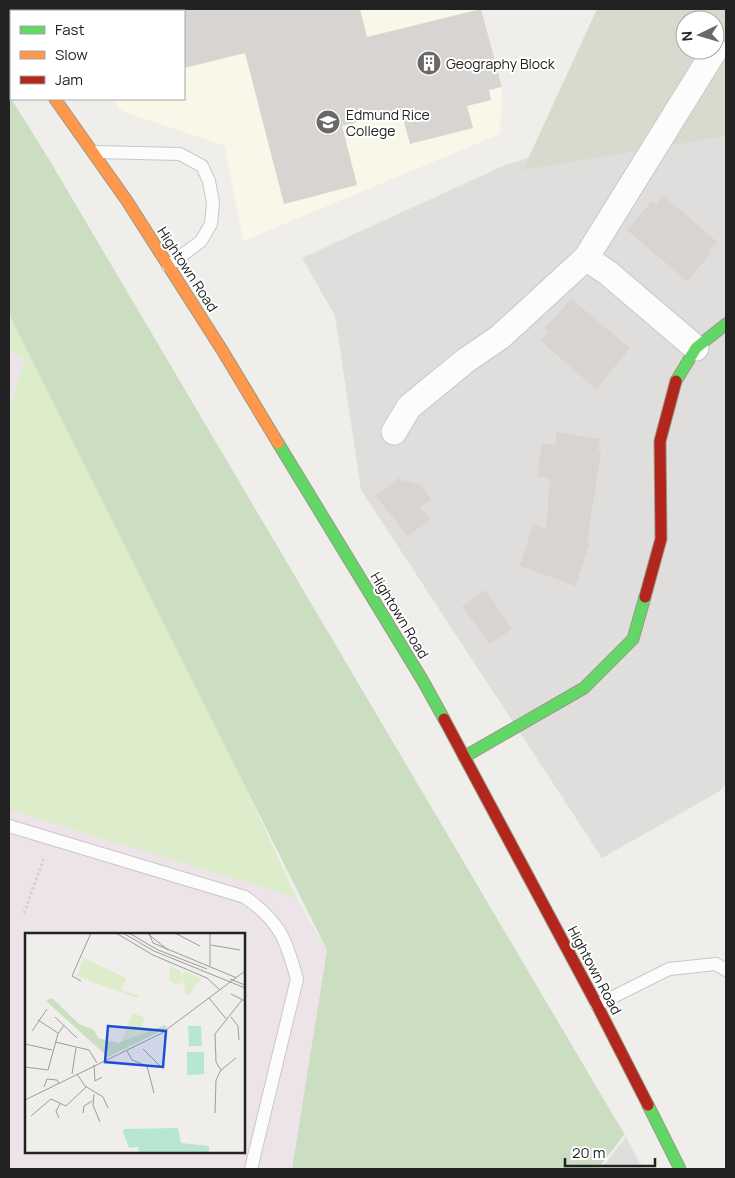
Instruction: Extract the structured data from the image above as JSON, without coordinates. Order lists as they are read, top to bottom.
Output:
{
  "streets": {
    "main road": ["Hightown Road"]
  },
  "places": {
    "building": ["Geography Block"],
    "school or university": ["Edmund Rice College"]
  },
  "legend": ["Fast", "Slow", "Jam"],
  "scale_bar": "20 m",
  "north": "left"
}
